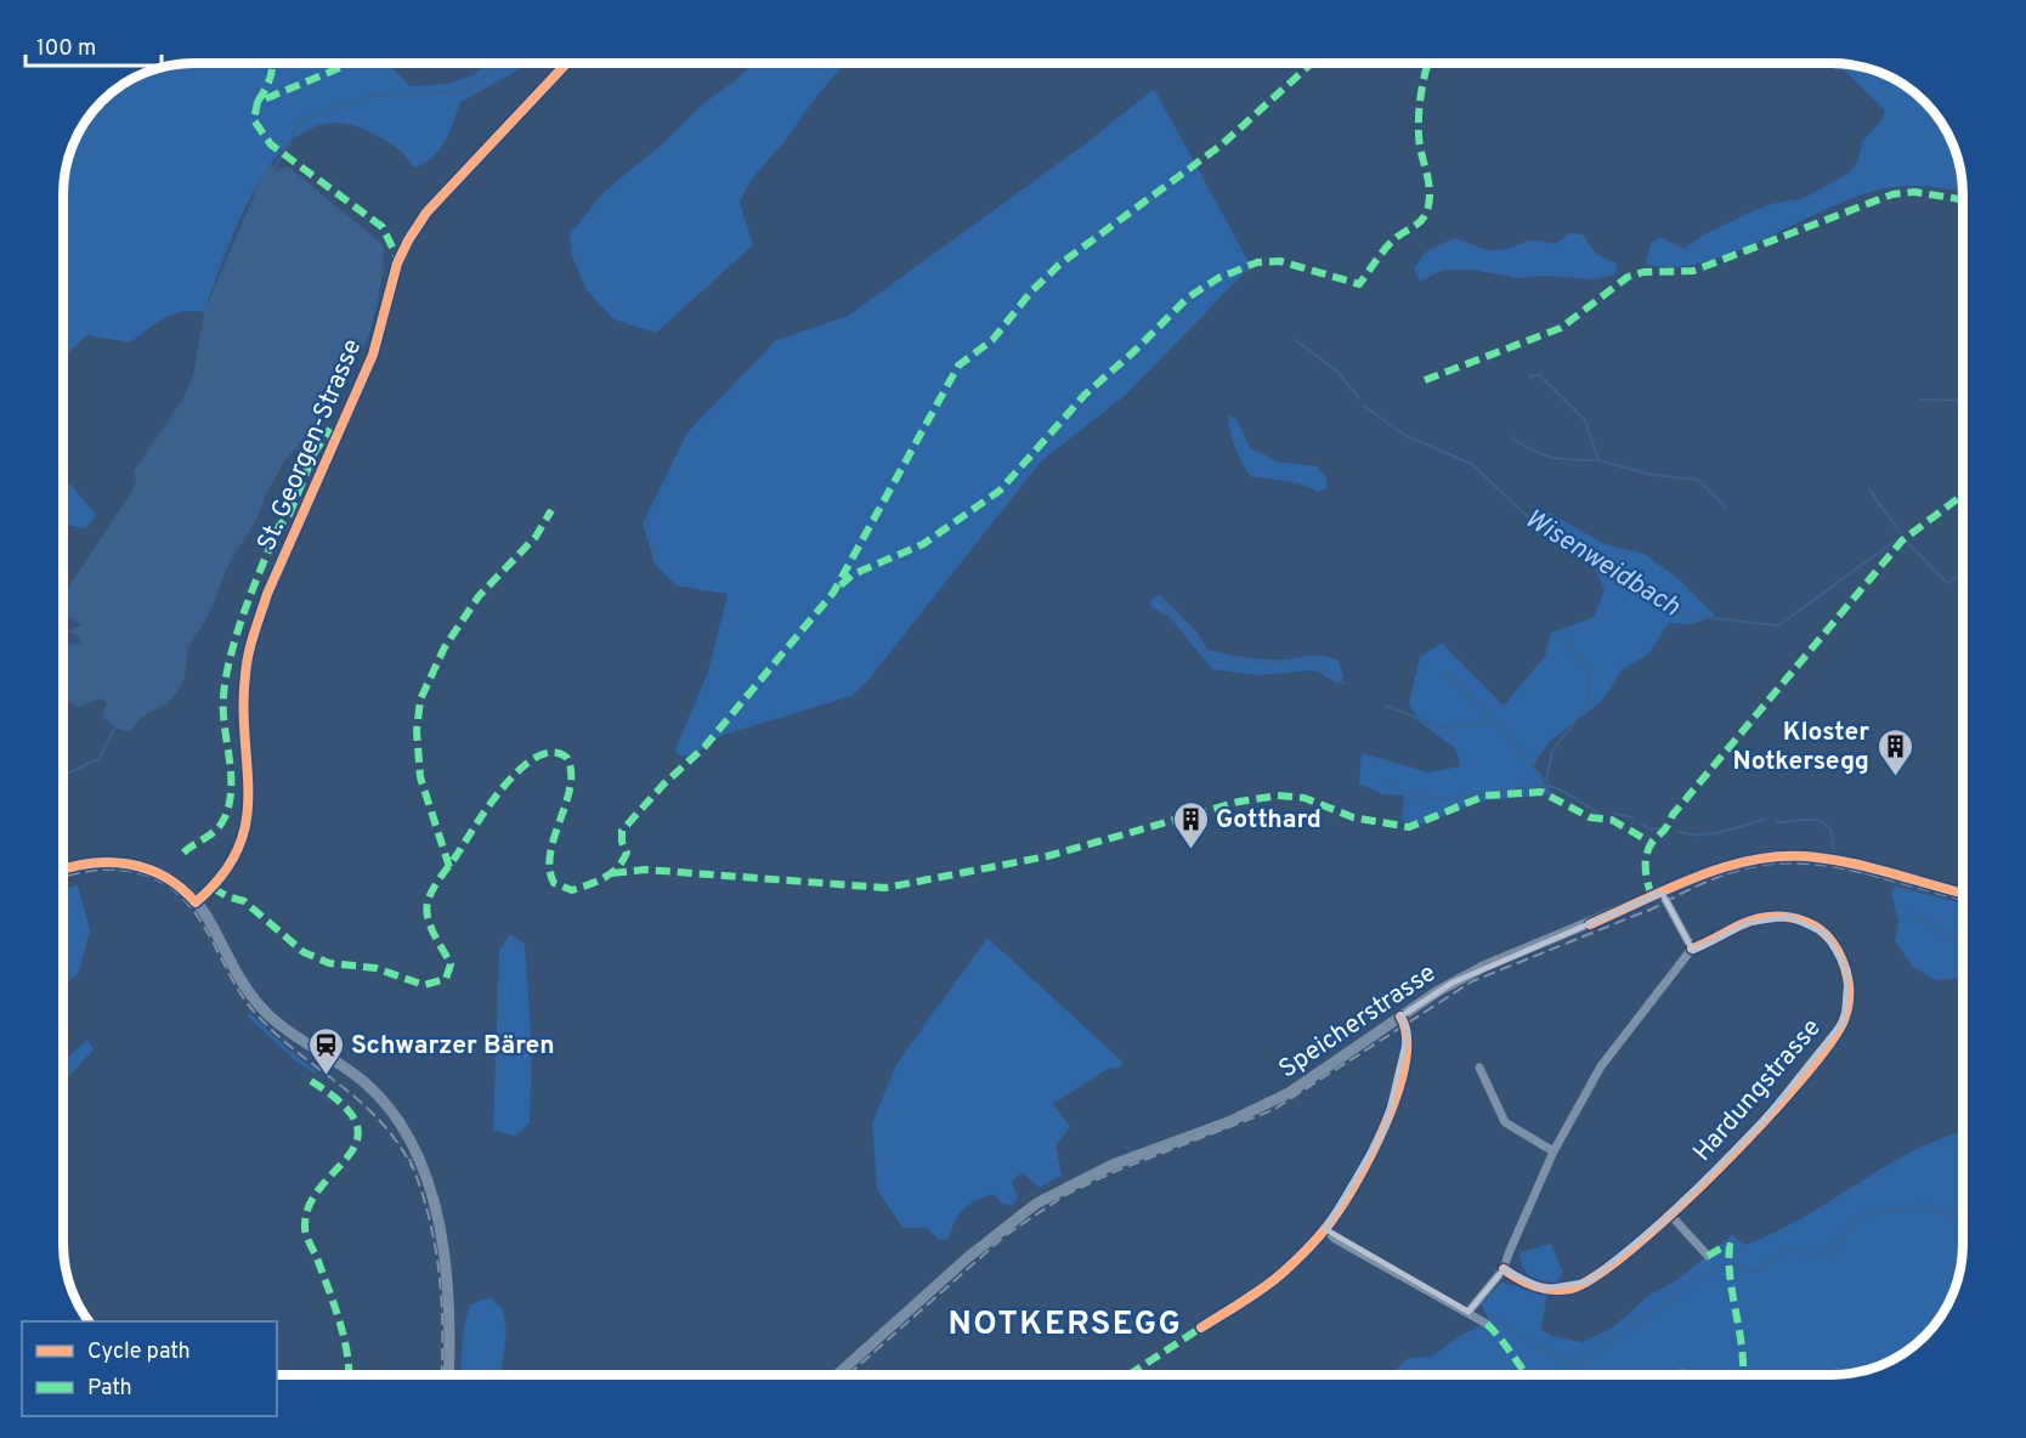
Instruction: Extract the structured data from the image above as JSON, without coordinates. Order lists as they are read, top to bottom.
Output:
{
  "streets": {
    "main road": ["Speicherstrasse"],
    "street": ["St. Georgen-Strasse", "Hardungstrasse"]
  },
  "districts": ["NOTKERSEGG"],
  "water": ["Wisenweidbach"],
  "places": {
    "building": ["Kloster Notkersegg", "Gotthard"],
    "station": ["Schwarzer Bären"]
  },
  "legend": ["Cycle path", "Path"],
  "scale_bar": "100 m"
}
